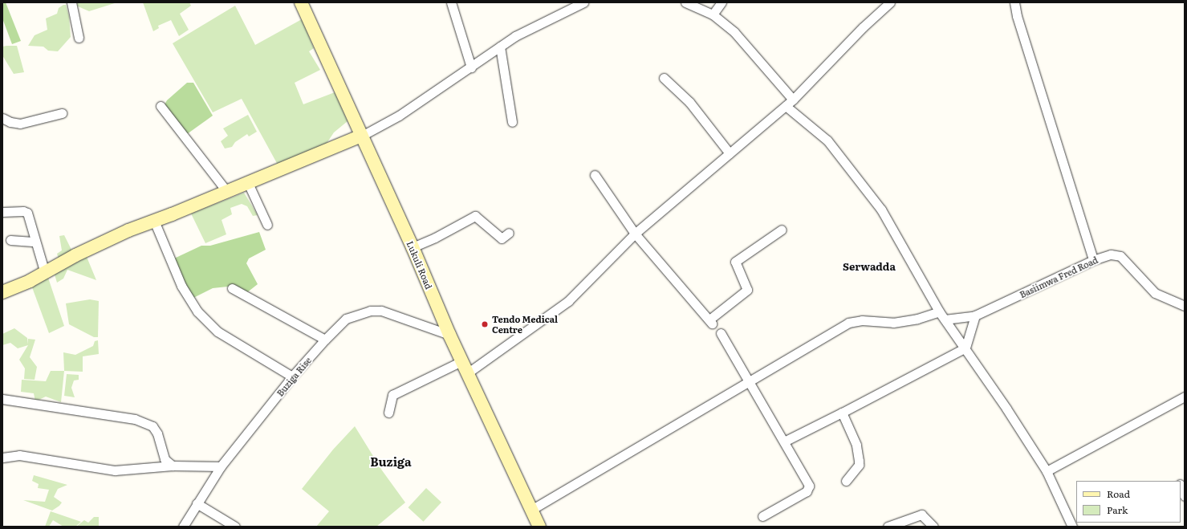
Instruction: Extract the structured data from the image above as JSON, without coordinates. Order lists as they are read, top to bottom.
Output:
{
  "streets": {
    "street": ["Lukuli Road", "Basiimwa Fred Road", "Buziga Rise"]
  },
  "crossings": [
    ["Lukuli Road", "Buziga Rise"]
  ],
  "districts": ["Serwadda", "Buziga"],
  "places": ["Tendo Medical Centre"],
  "legend": ["Road", "Park"]
}
